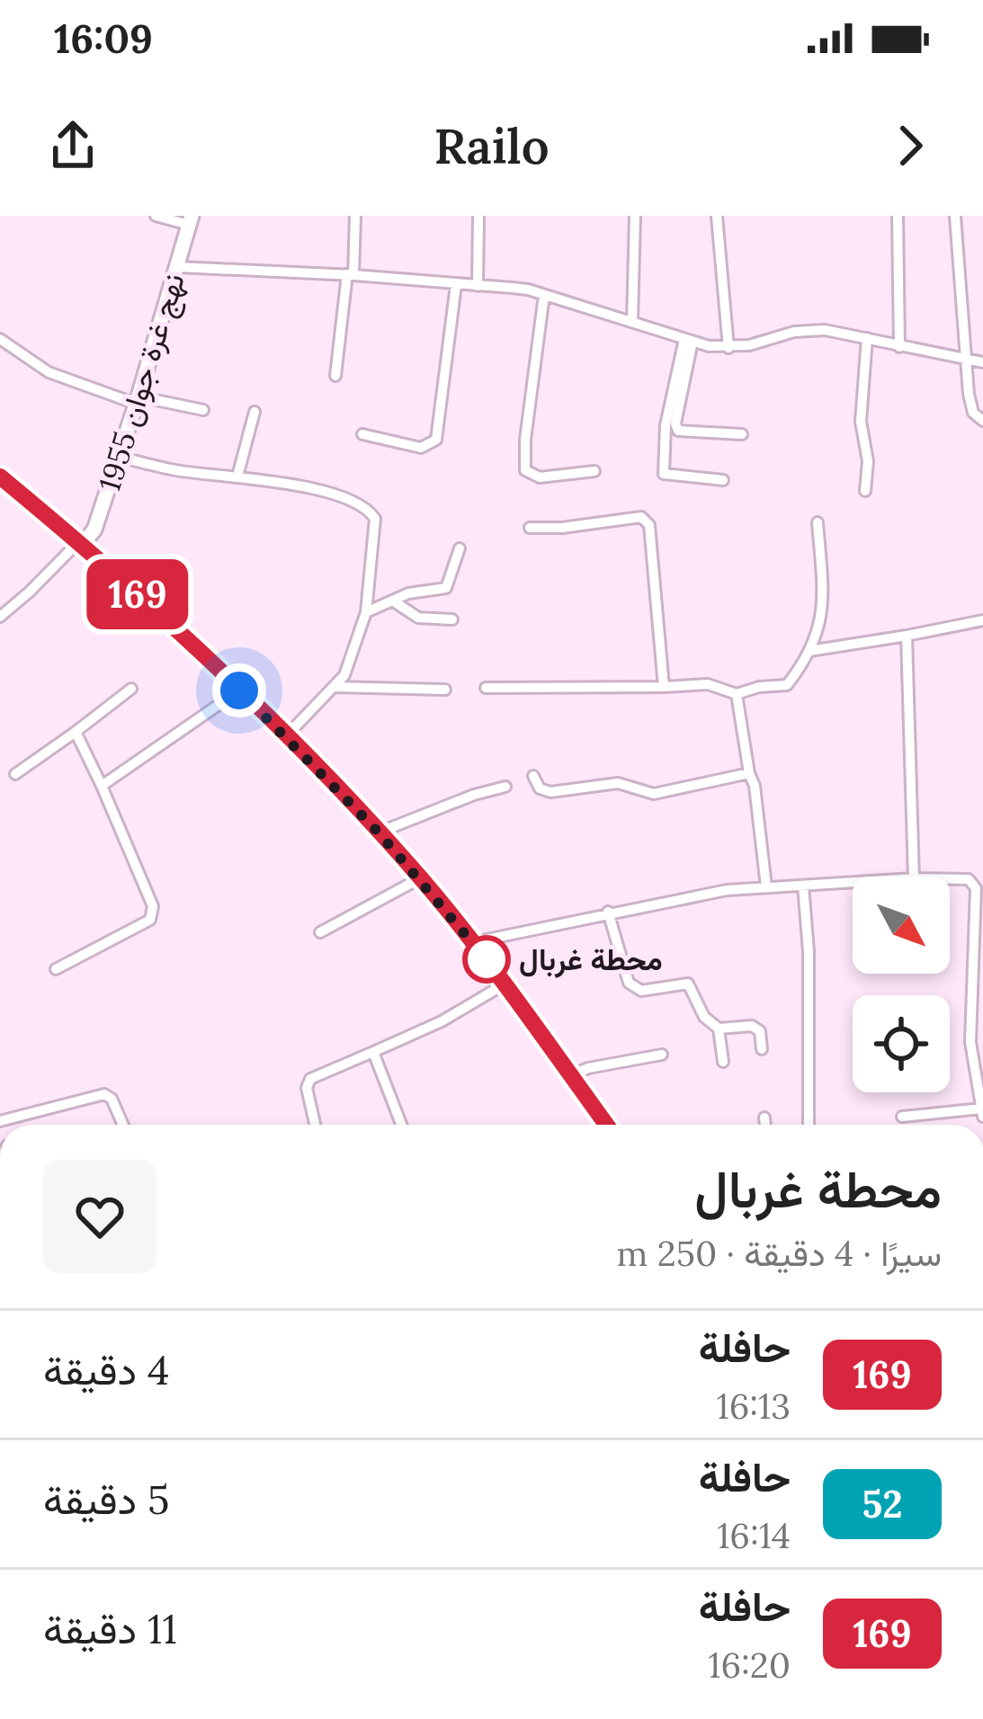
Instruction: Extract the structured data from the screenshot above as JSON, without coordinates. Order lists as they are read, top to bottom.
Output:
{
  "streets": {
    "street": ["نهج غرة جوان 1955"]
  },
  "places": ["محطة غربال"],
  "lines": ["bus line 169"],
  "north": "bottom right",
  "page": {
    "status": "16:09",
    "header": "Railo",
    "on_map": "169",
    "heading": ["محطة غربال", "سيرًا · 4 دقيقة · 250 m"],
    "list": [
      {
        "mark": "169",
        "name": "حافلة",
        "note": "16:13",
        "value": "4 دقيقة"
      },
      {
        "mark": "52",
        "name": "حافلة",
        "note": "16:14",
        "value": "5 دقيقة"
      },
      {
        "mark": "169",
        "name": "حافلة",
        "note": "16:20",
        "value": "11 دقيقة"
      }
    ]
  }
}
